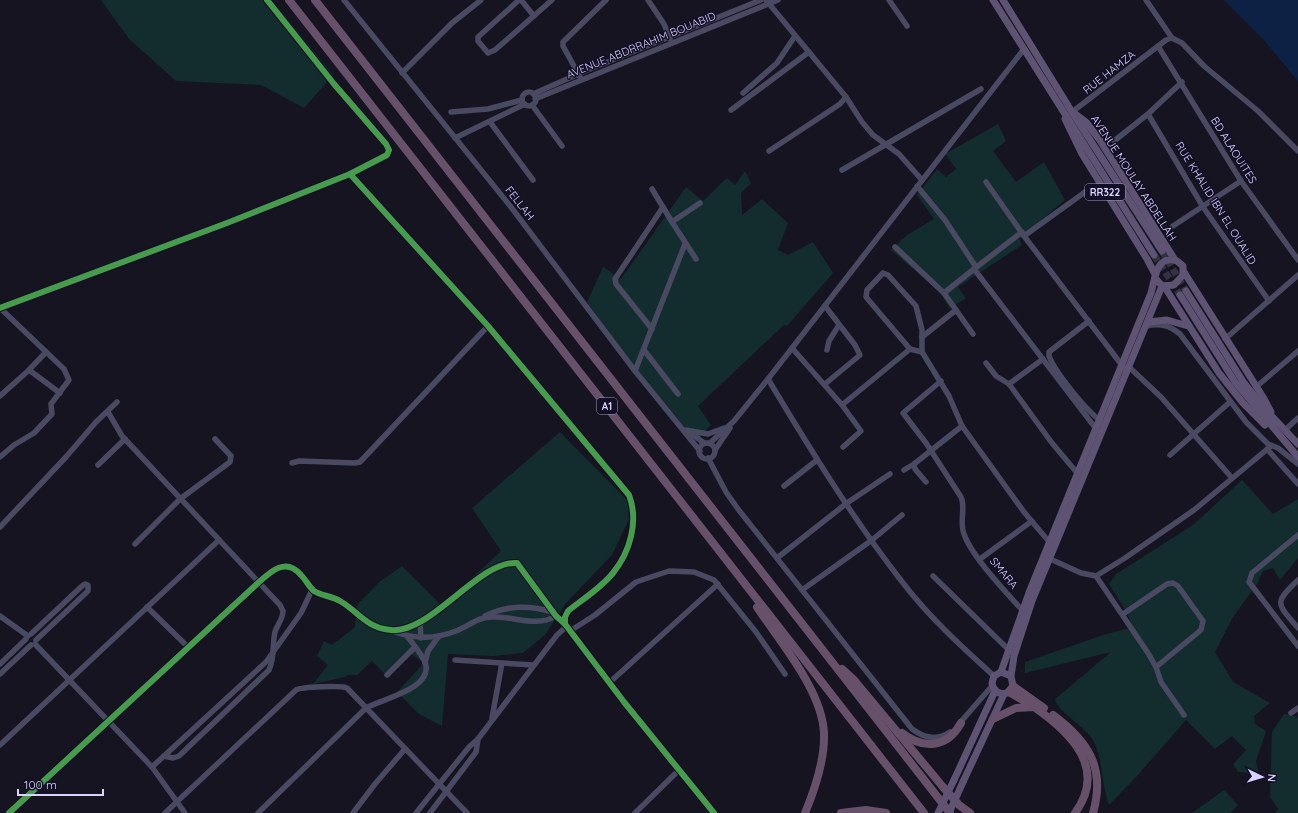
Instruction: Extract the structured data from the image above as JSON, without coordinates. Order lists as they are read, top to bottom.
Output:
{
  "streets": {
    "highway": ["A1"],
    "main road": ["AVENUE MOULAY ABDELLAH", "RR322"],
    "street": [
      "AVENUE ABDRRAHIM BOUABID",
      "RUE HAMZA",
      "BD ALAOUITES",
      "FELLAH",
      "RUE KHALID IBN EL OUALID",
      "SMARA"
    ]
  },
  "crossings": [
    ["RUE HAMZA", "BD ALAOUITES"],
    ["RUE HAMZA", "AVENUE MOULAY ABDELLAH"],
    ["AVENUE MOULAY ABDELLAH", "RR322"]
  ],
  "scale_bar": "100 m",
  "north": "right"
}
